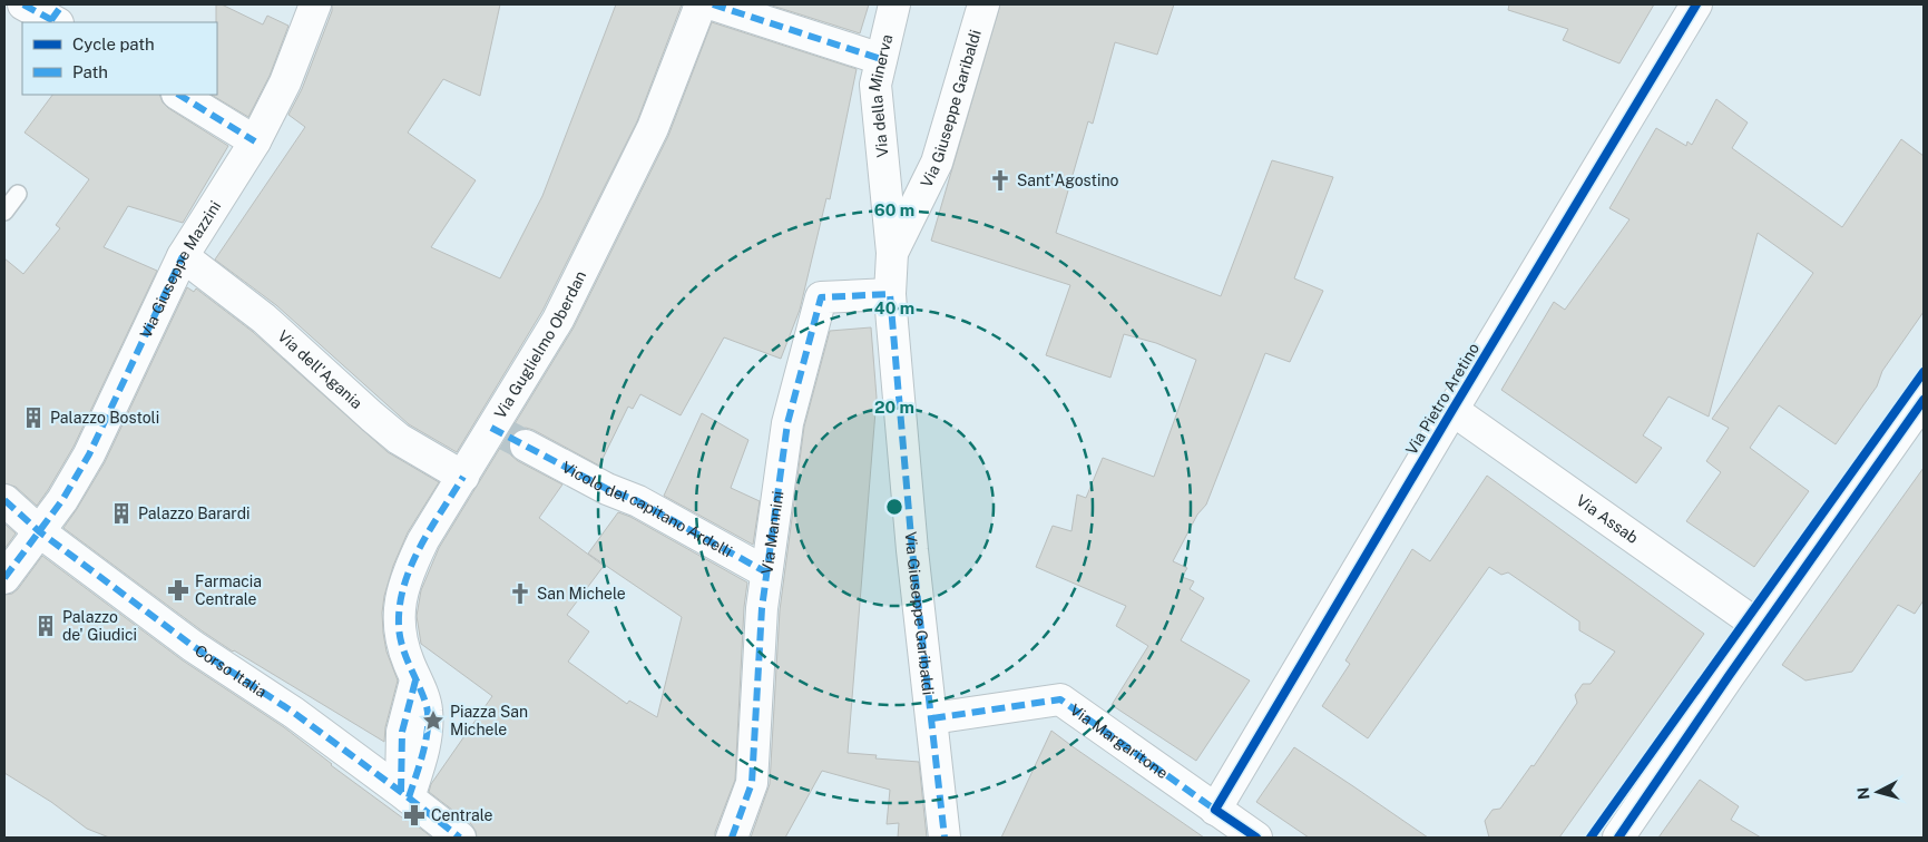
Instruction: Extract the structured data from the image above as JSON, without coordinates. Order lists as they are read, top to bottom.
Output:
{
  "streets": {
    "street": [
      "Via della Minerva",
      "Via Giuseppe Garibaldi",
      "Via Giuseppe Mazzini",
      "Via Guglielmo Oberdan",
      "Via dell'Agania",
      "Via Pietro Aretino",
      "Vicolo del capitano Ardelli",
      "Via Assab",
      "Via Mannini",
      "Corso Italia",
      "Via Margaritone"
    ]
  },
  "crossings": [
    ["Via della Minerva", "Via Giuseppe Garibaldi"],
    ["Via Giuseppe Garibaldi", "Via Mannini"],
    ["Via Giuseppe Garibaldi", "Via Margaritone"],
    ["Via Giuseppe Mazzini", "Via dell'Agania"],
    ["Via Giuseppe Mazzini", "Corso Italia"],
    ["Via Guglielmo Oberdan", "Via dell'Agania"],
    ["Via Guglielmo Oberdan", "Vicolo del capitano Ardelli"],
    ["Via Guglielmo Oberdan", "Corso Italia"],
    ["Via Pietro Aretino", "Via Assab"],
    ["Via Pietro Aretino", "Via Margaritone"],
    ["Vicolo del capitano Ardelli", "Via Mannini"]
  ],
  "places": {
    "church": ["Sant'Agostino", "San Michele"],
    "building": ["Palazzo Bostoli", "Palazzo Barardi", "Palazzo de' Giudici"],
    "pharmacy": ["Farmacia Centrale", "Centrale"],
    "place": ["Piazza San Michele"]
  },
  "legend": ["Cycle path", "Path"],
  "north": "left",
  "rings": ["60 m", "40 m", "20 m"]
}
